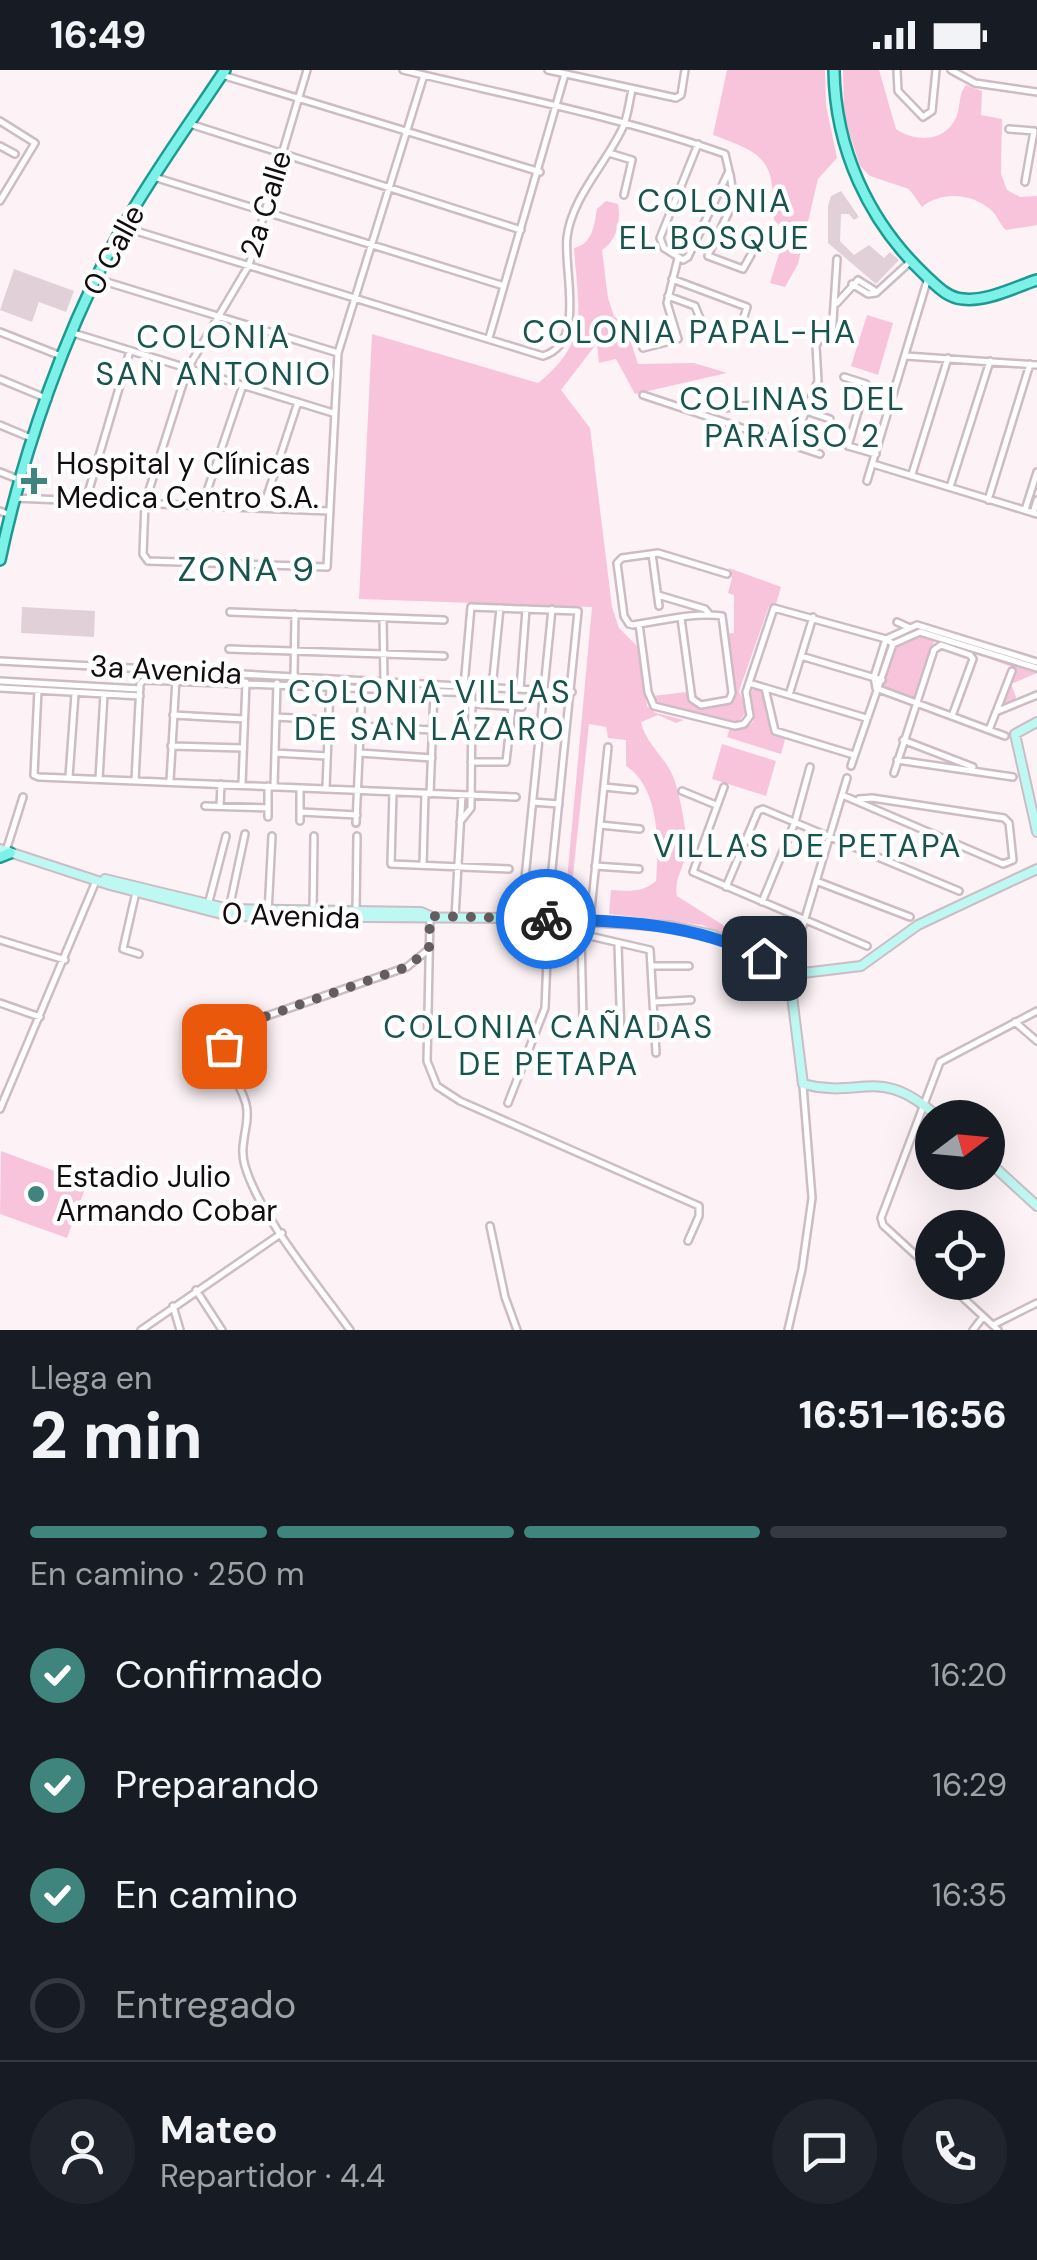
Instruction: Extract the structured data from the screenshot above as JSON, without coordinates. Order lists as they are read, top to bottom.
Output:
{
  "streets": {
    "main road": ["0 Calle", "0 Avenida"],
    "street": ["2a Calle", "3a Avenida"]
  },
  "districts": [
    "COLONIA EL BOSQUE",
    "COLONIA PAPAL-HA",
    "COLONIA SAN ANTONIO",
    "COLINAS DEL PARAÍSO 2",
    "ZONA 9",
    "COLONIA VILLAS DE SAN LÁZARO",
    "VILLAS DE PETAPA",
    "COLONIA CAÑADAS DE PETAPA"
  ],
  "places": {
    "health": ["Hospital y Clínicas Medica Centro S.A."],
    "other": ["Estadio Julio Armando Cobar"]
  },
  "north": "right",
  "page": {
    "status": "16:49",
    "heading": ["2 min", "Llega en", "16:51–16:56"],
    "panel": ["Mateo", "Repartidor · 4.4"],
    "bar": "En camino · 250 m",
    "list": [
      ["Confirmado", "16:20"],
      ["Preparando", "16:29"],
      ["En camino", "16:35"],
      "Entregado"
    ]
  }
}
